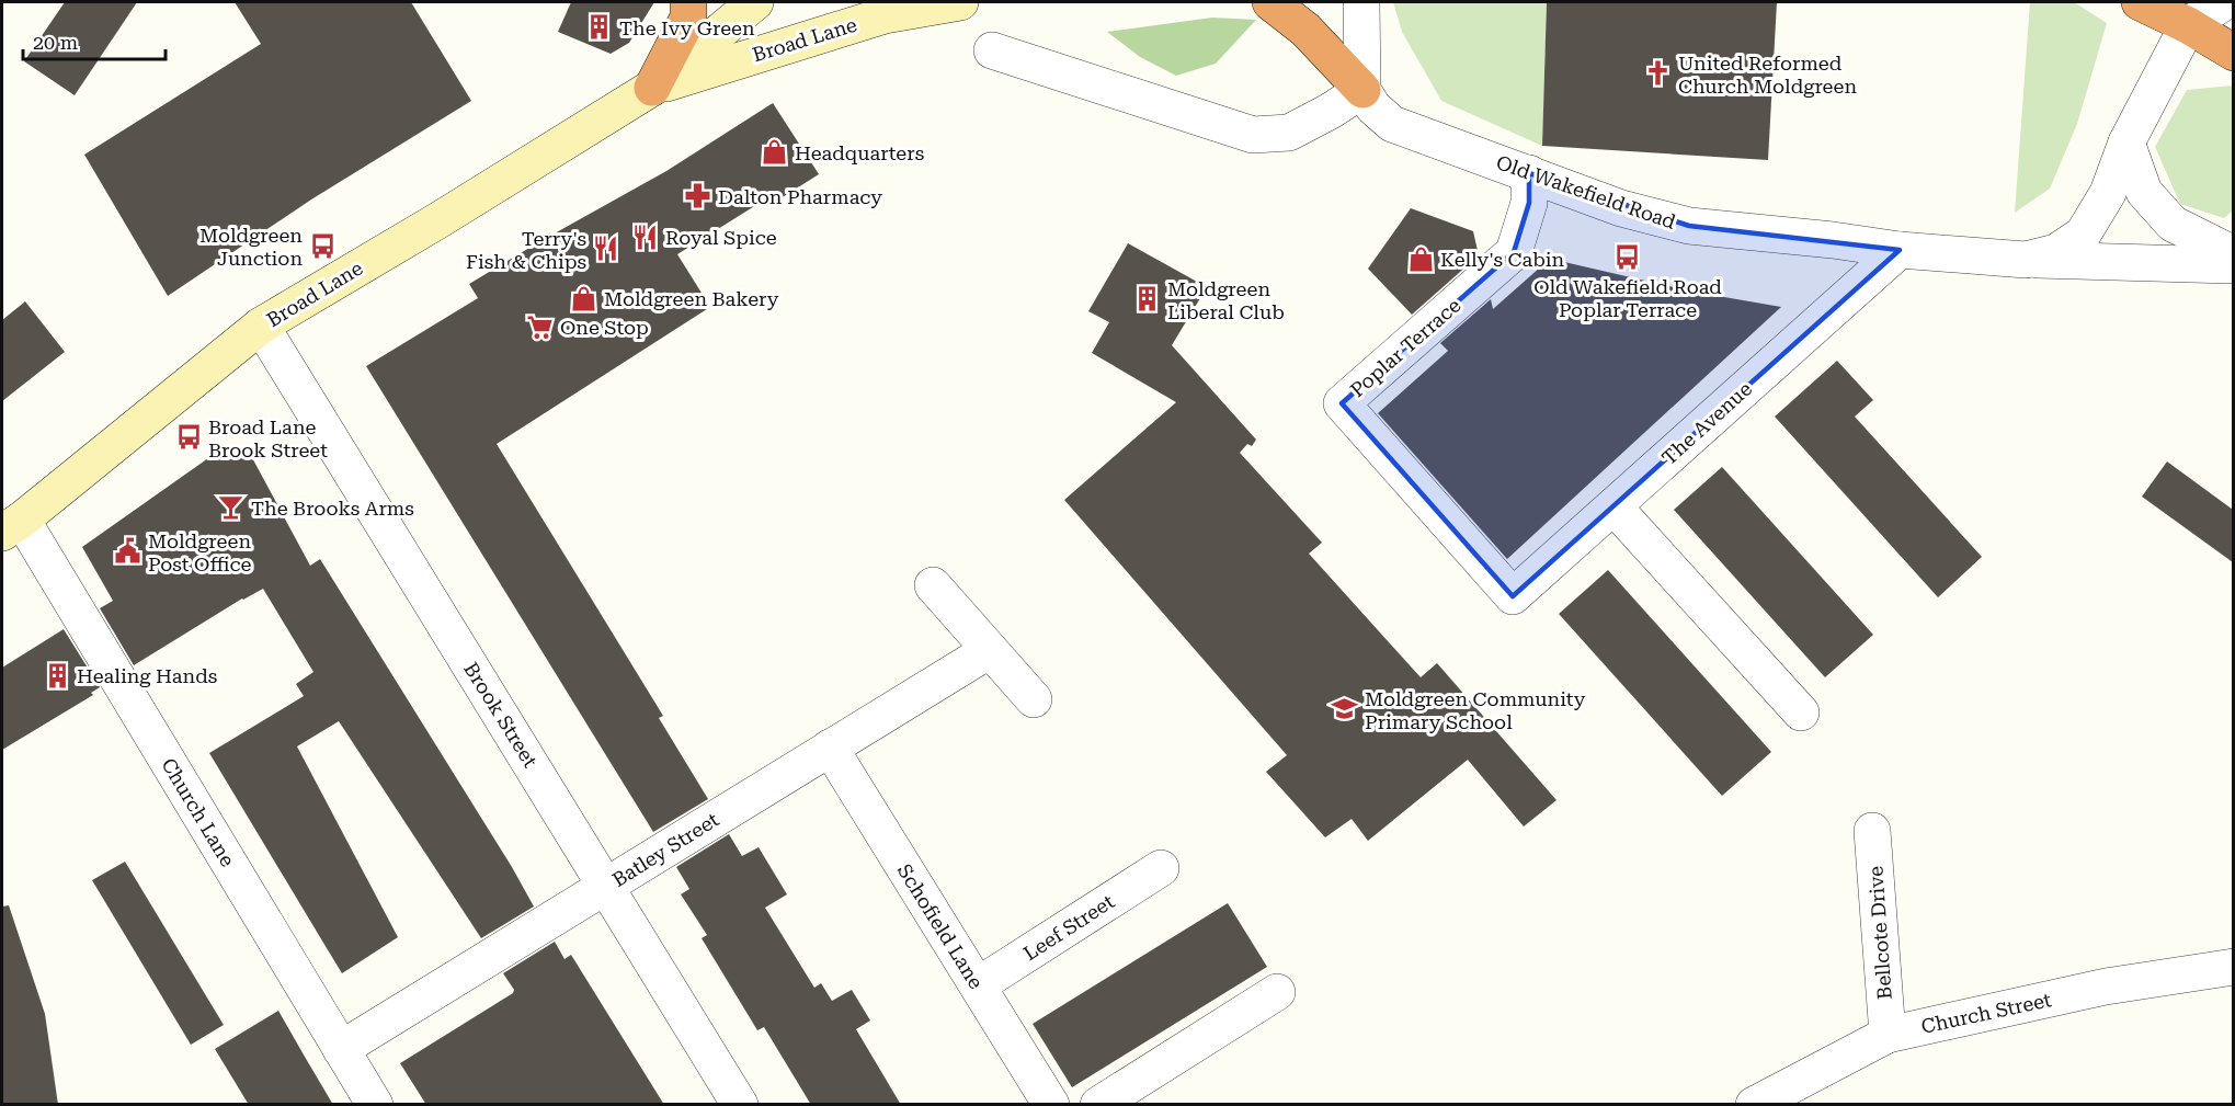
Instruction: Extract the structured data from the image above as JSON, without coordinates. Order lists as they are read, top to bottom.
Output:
{
  "streets": {
    "street": [
      "Broad Lane",
      "Old Wakefield Road",
      "Poplar Terrace",
      "The Avenue",
      "Brook Street",
      "Church Lane",
      "Batley Street",
      "Schofield Lane",
      "Leef Street",
      "Bellcote Drive",
      "Church Street"
    ]
  },
  "crossings": [
    ["Broad Lane", "Brook Street"],
    ["Broad Lane", "Church Lane"],
    ["Old Wakefield Road", "Poplar Terrace"],
    ["Old Wakefield Road", "The Avenue"],
    ["Poplar Terrace", "The Avenue"],
    ["Brook Street", "Batley Street"],
    ["Church Lane", "Batley Street"],
    ["Batley Street", "Schofield Lane"],
    ["Schofield Lane", "Leef Street"],
    ["Bellcote Drive", "Church Street"]
  ],
  "places": {
    "building": ["The Ivy Green", "Moldgreen Liberal Club", "Healing Hands"],
    "church": ["United Reformed Church Moldgreen"],
    "shop": ["Headquarters", "Kelly's Cabin", "Moldgreen Bakery"],
    "pharmacy": ["Dalton Pharmacy"],
    "restaurant": ["Royal Spice", "Terry's Fish & Chips"],
    "bus stop": ["Moldgreen Junction", "Old Wakefield Road Poplar Terrace", "Broad Lane Brook Street"],
    "supermarket": ["One Stop"],
    "bar": ["The Brooks Arms"],
    "public building": ["Moldgreen Post Office"],
    "school or university": ["Moldgreen Community Primary School"]
  },
  "scale_bar": "20 m"
}
